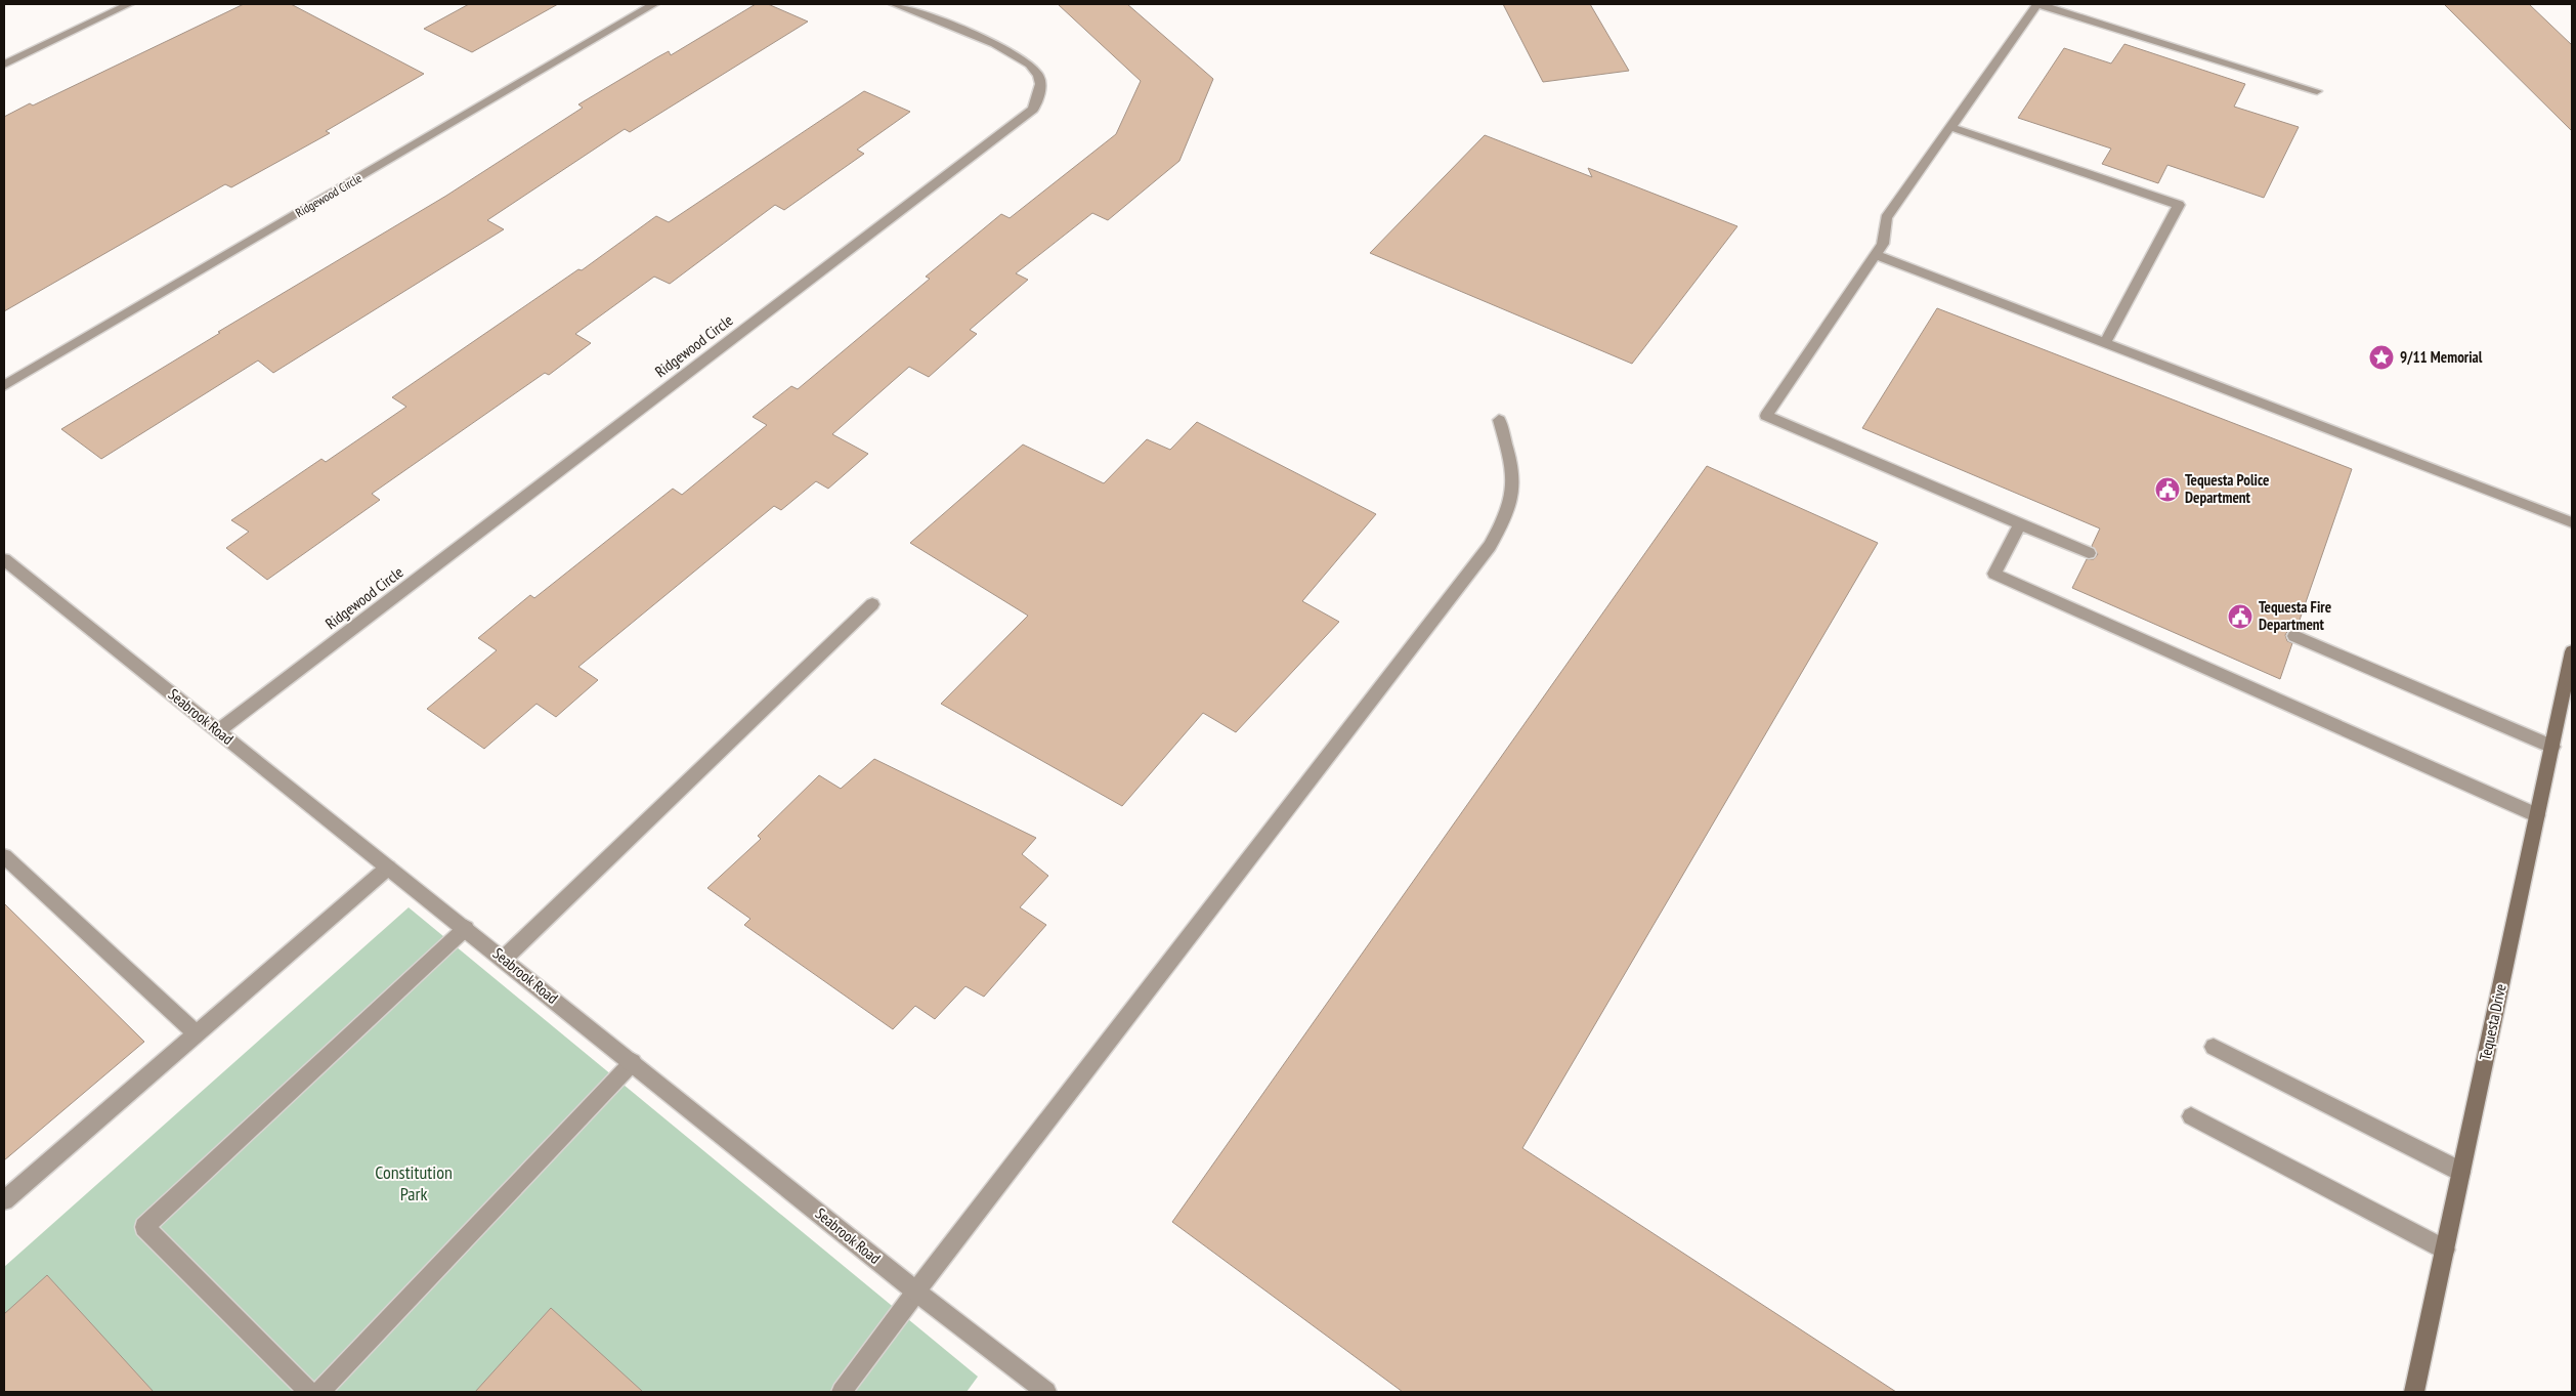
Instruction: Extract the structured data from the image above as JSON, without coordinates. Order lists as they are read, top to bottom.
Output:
{
  "streets": {
    "street": ["Ridgewood Circle", "Seabrook Road", "Tequesta Drive"]
  },
  "crossings": [
    ["Ridgewood Circle", "Seabrook Road"]
  ],
  "parks": ["Constitution Park"],
  "places": {
    "place": ["9/11 Memorial"],
    "public building": ["Tequesta Police Department", "Tequesta Fire Department"]
  }
}
